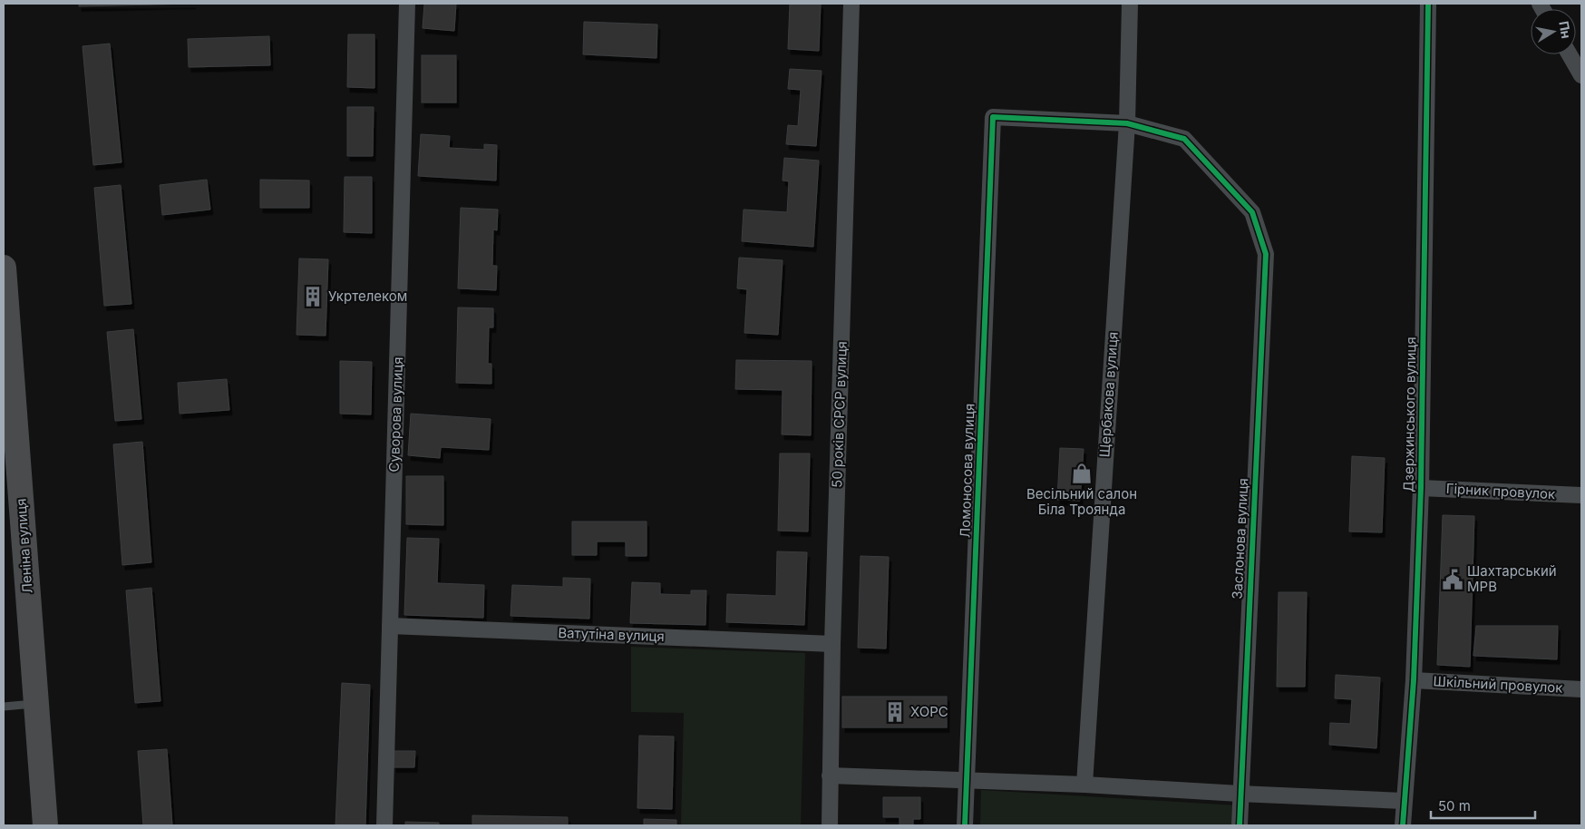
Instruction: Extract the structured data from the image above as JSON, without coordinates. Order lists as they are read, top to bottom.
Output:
{
  "streets": {
    "main road": ["Леніна вулиця"],
    "street": [
      "Щербакова вулиця",
      "Суворова вулиця",
      "50 років СРСР вулиця",
      "Дзержинського вулиця",
      "Ломоносова вулиця",
      "Гірник провулок",
      "Заслонова вулиця",
      "Ватутіна вулиця",
      "Шкільний провулок"
    ]
  },
  "crossings": [
    ["Щербакова вулиця", "Ломоносова вулиця"],
    ["Щербакова вулиця", "Заслонова вулиця"],
    ["Суворова вулиця", "Ватутіна вулиця"],
    ["50 років СРСР вулиця", "Ватутіна вулиця"],
    ["Дзержинського вулиця", "Гірник провулок"],
    ["Дзержинського вулиця", "Шкільний провулок"],
    ["Ломоносова вулиця", "Заслонова вулиця"]
  ],
  "places": {
    "building": ["Укртелеком", "ХОРС"],
    "shop": ["Весільний салон Біла Троянда"],
    "public building": ["Шахтарський МРВ"]
  },
  "scale_bar": "50 m",
  "north": "right"
}
